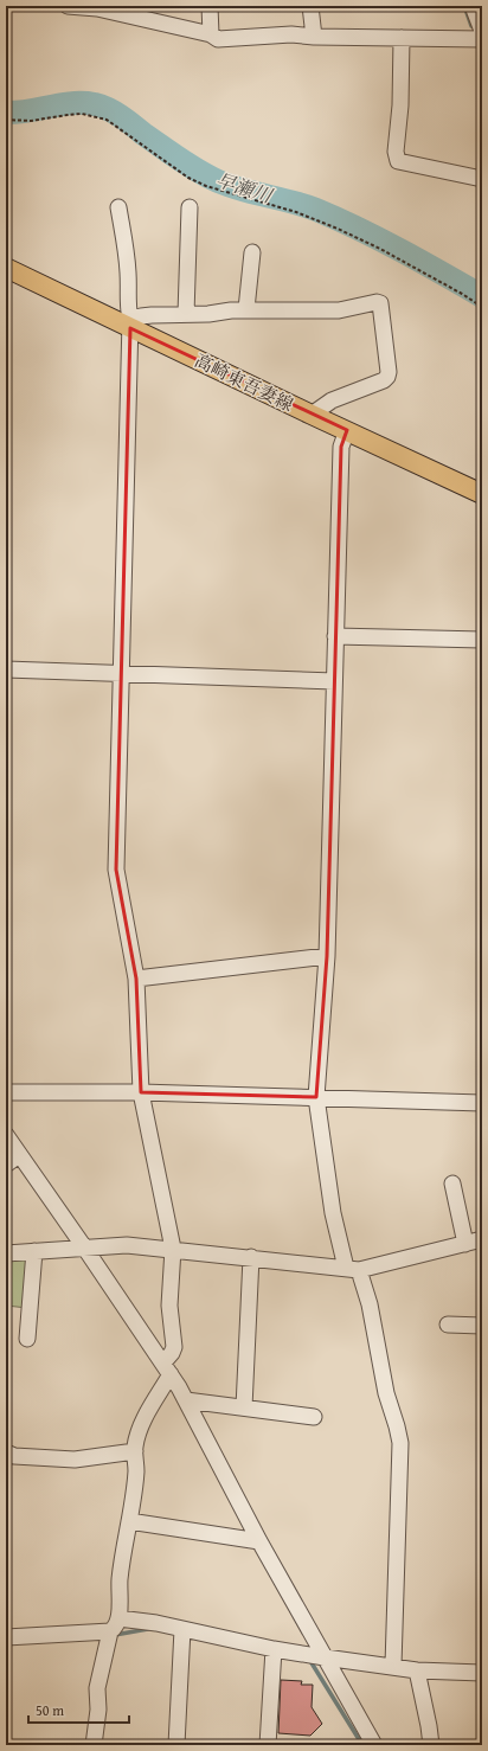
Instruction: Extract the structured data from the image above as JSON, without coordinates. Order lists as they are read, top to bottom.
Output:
{
  "streets": {
    "main road": ["高崎東吾妻線"]
  },
  "water": ["早瀬川"],
  "scale_bar": "50 m"
}
